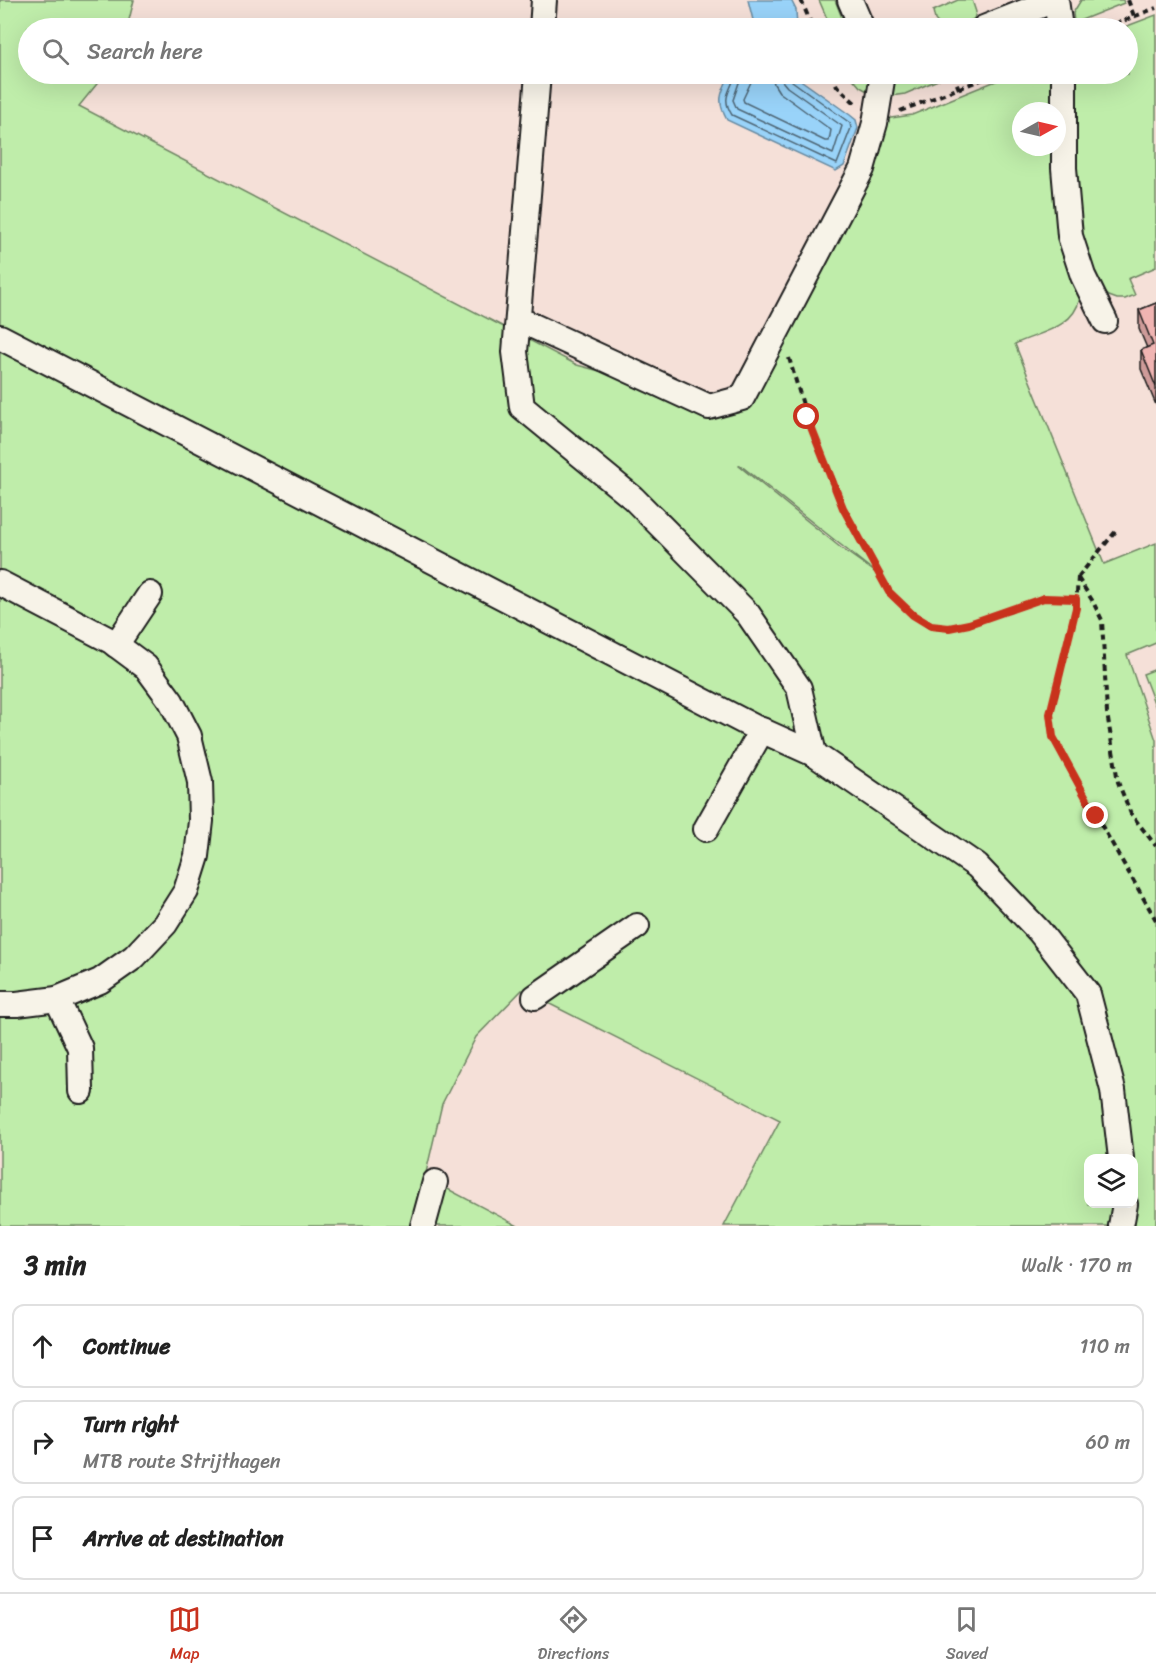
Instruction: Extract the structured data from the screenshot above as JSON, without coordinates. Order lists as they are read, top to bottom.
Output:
{
  "north": "right",
  "page": {
    "search": "Search here",
    "heading": ["3 min", "Walk · 170 m"],
    "list": [
      ["Continue", "110 m"],
      ["Turn right", "MTB route Strijthagen", "60 m"],
      "Arrive at destination"
    ],
    "nav": ["Map", "Directions", "Saved"]
  }
}
